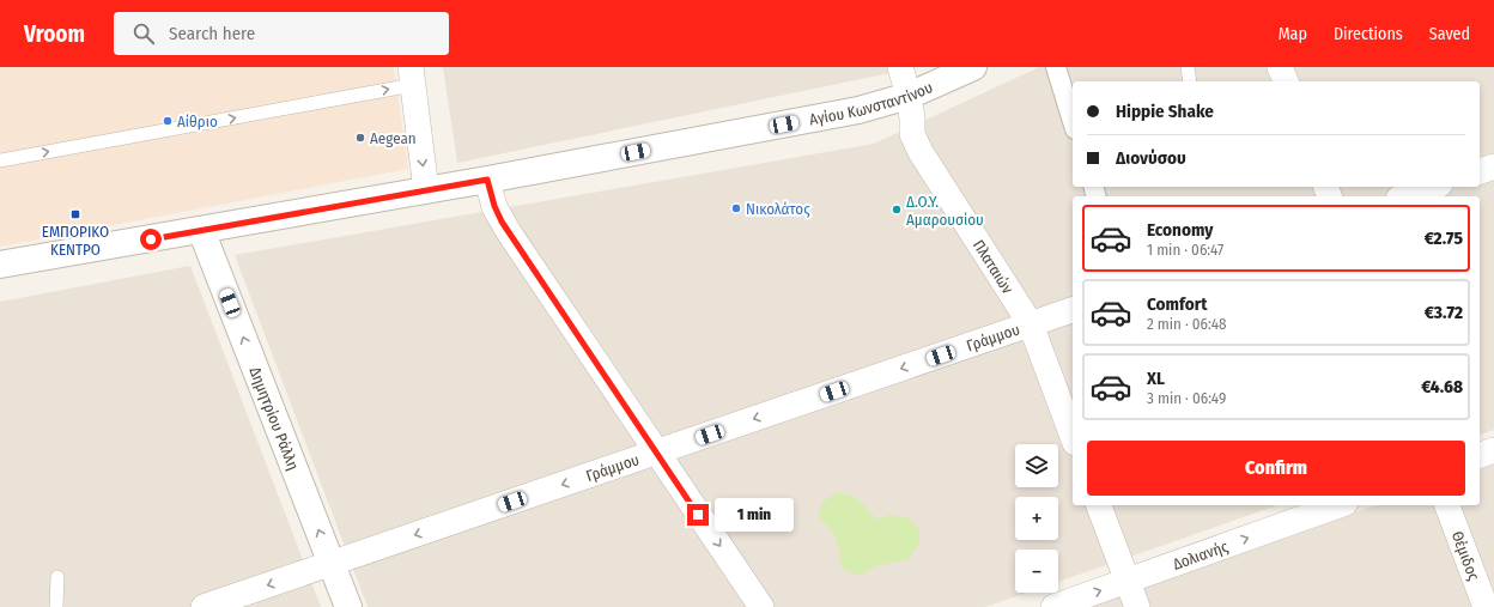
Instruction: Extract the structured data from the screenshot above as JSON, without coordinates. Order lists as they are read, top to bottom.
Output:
{
  "streets": {
    "street": [
      "Αγίου Κωνσταντίνου",
      "Πλαταιών",
      "Γράμμου",
      "Δημητρίου Ράλλη",
      "Δολιανής",
      "Θέμιδος"
    ]
  },
  "crossings": [
    ["Αγίου Κωνσταντίνου", "Πλαταιών"],
    ["Αγίου Κωνσταντίνου", "Δημητρίου Ράλλη"],
    ["Πλαταιών", "Γράμμου"],
    ["Γράμμου", "Δημητρίου Ράλλη"]
  ],
  "one_way": ["Γράμμου", "Δημητρίου Ράλλη", "Δολιανής"],
  "places": {
    "other": [
      "Αίθριο",
      "Aegean",
      "Νικολάτος",
      "Δ.Ο.Υ. Αμαρουσίου"
    ],
    "transit": ["ΕΜΠΟΡΙΚΟ ΚΕΝΤΡΟ"]
  },
  "page": {
    "header": "Vroom",
    "search": "Search here",
    "nav": ["Map", "Directions", "Saved"],
    "banner": ["Hippie Shake", "Διονύσου"],
    "list": [
      {
        "name": "Economy",
        "note": "1 min · 06:47",
        "value": "€2.75"
      },
      {
        "name": "Comfort",
        "note": "2 min · 06:48",
        "value": "€3.72"
      },
      {
        "name": "XL",
        "note": "3 min · 06:49",
        "value": "€4.68"
      }
    ],
    "buttons": "Confirm",
    "map_buttons": ["+", "−"],
    "bubble": "1 min"
  }
}
